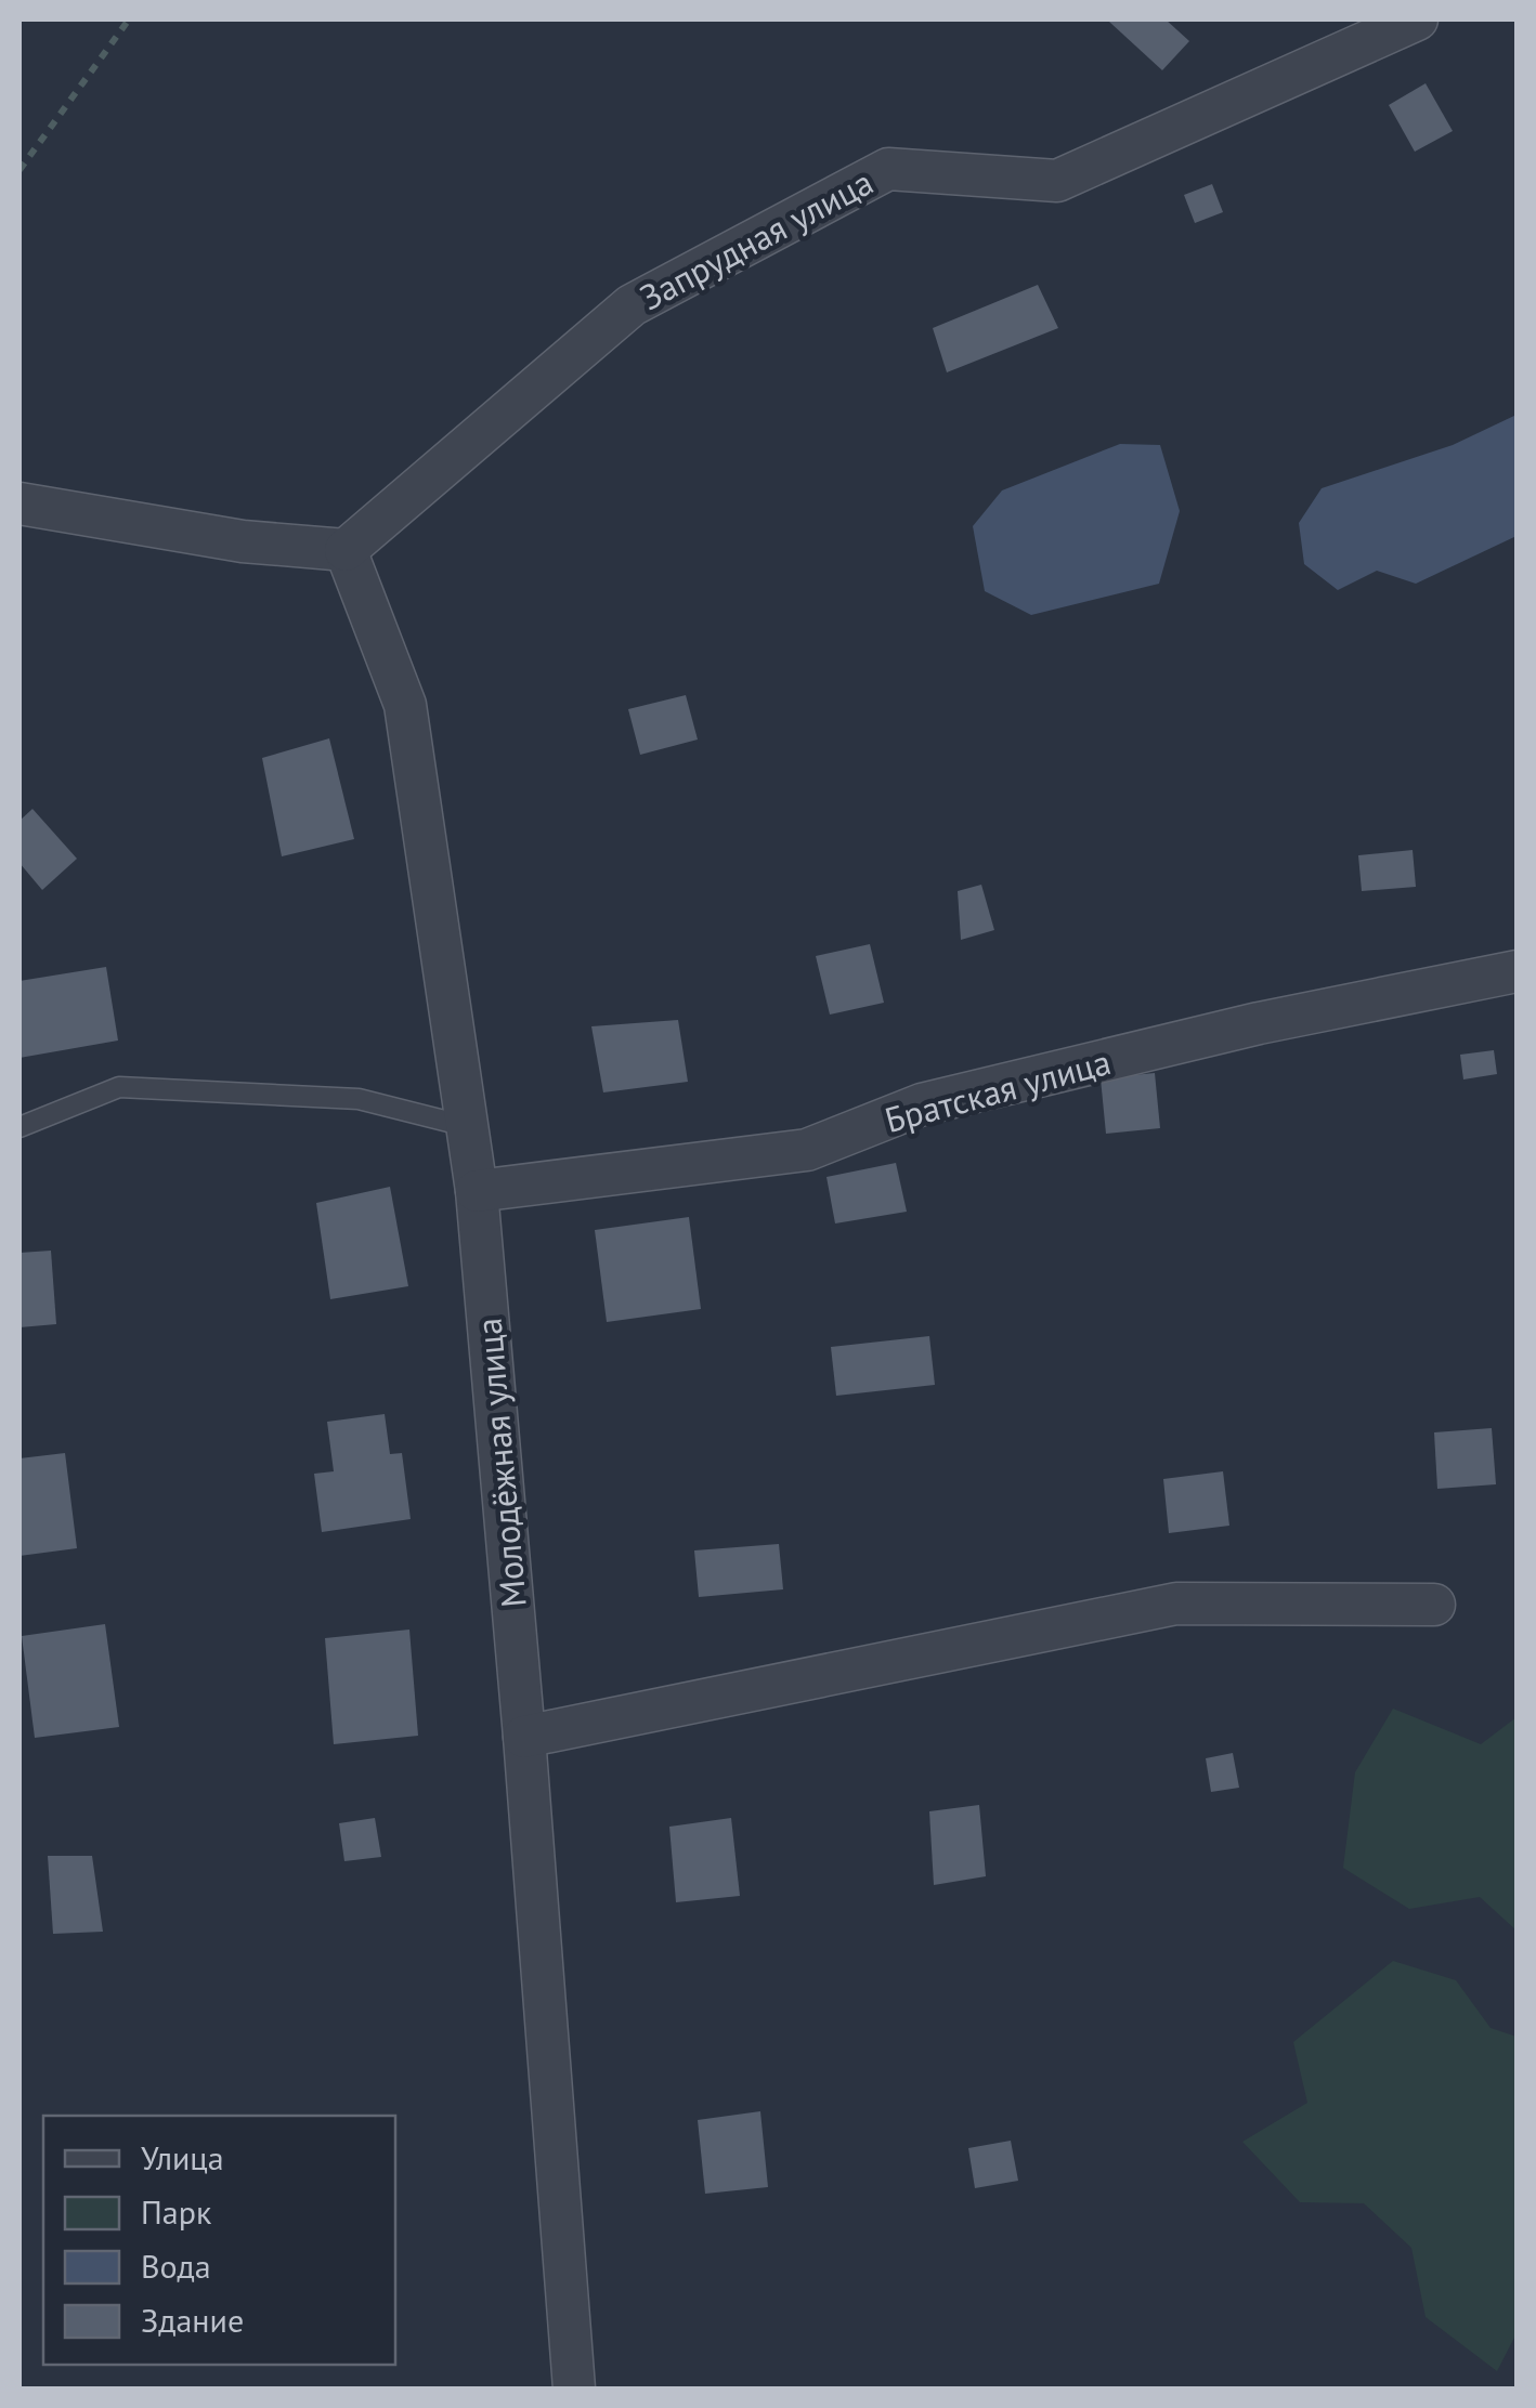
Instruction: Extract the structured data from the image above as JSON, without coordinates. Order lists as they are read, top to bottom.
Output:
{
  "streets": {
    "street": ["Запрудная улица", "Братская улица", "Молодёжная улица"]
  },
  "crossings": [
    ["Запрудная улица", "Молодёжная улица"],
    ["Братская улица", "Молодёжная улица"]
  ],
  "legend": [
    "Улица",
    "Парк",
    "Вода",
    "Здание"
  ]
}
